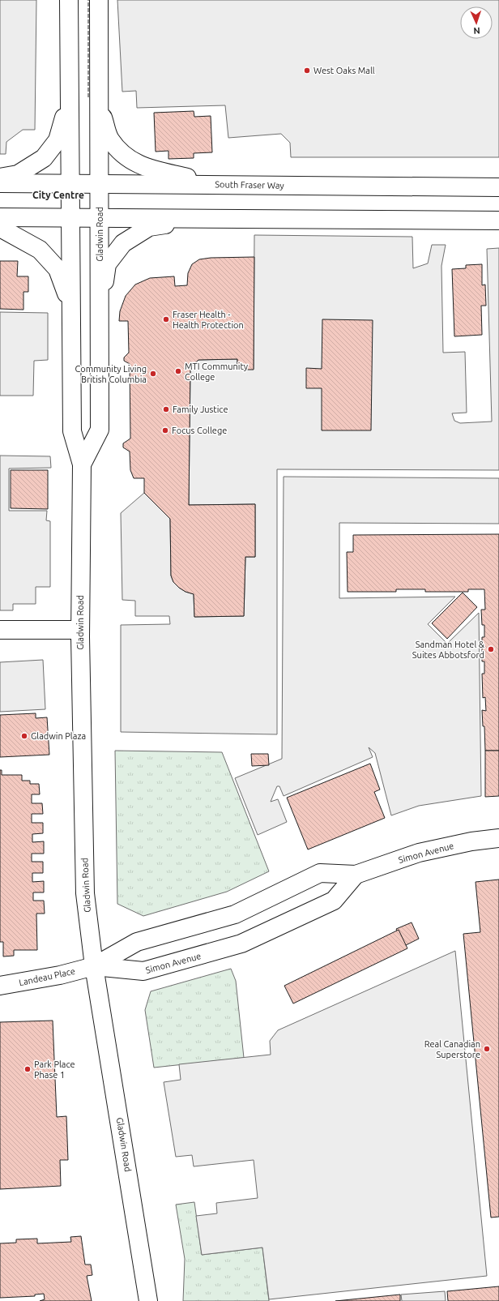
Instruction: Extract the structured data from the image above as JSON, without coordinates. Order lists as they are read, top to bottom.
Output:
{
  "streets": {
    "main road": [
      "South Fraser Way",
      "Gladwin Road",
      "Simon Avenue",
      "Landeau Place"
    ]
  },
  "crossings": [
    ["South Fraser Way", "Gladwin Road"],
    ["Gladwin Road", "Simon Avenue"],
    ["Gladwin Road", "Landeau Place"],
    ["Simon Avenue", "Landeau Place"]
  ],
  "districts": ["City Centre"],
  "places": [
    "West Oaks Mall",
    "Fraser Health - Health Protection",
    "MTI Community College",
    "Community Living British Columbia",
    "Family Justice",
    "Focus College",
    "Sandman Hotel & Suites Abbotsford",
    "Gladwin Plaza",
    "Real Canadian Superstore",
    "Park Place Phase 1"
  ],
  "north": "bottom"
}
